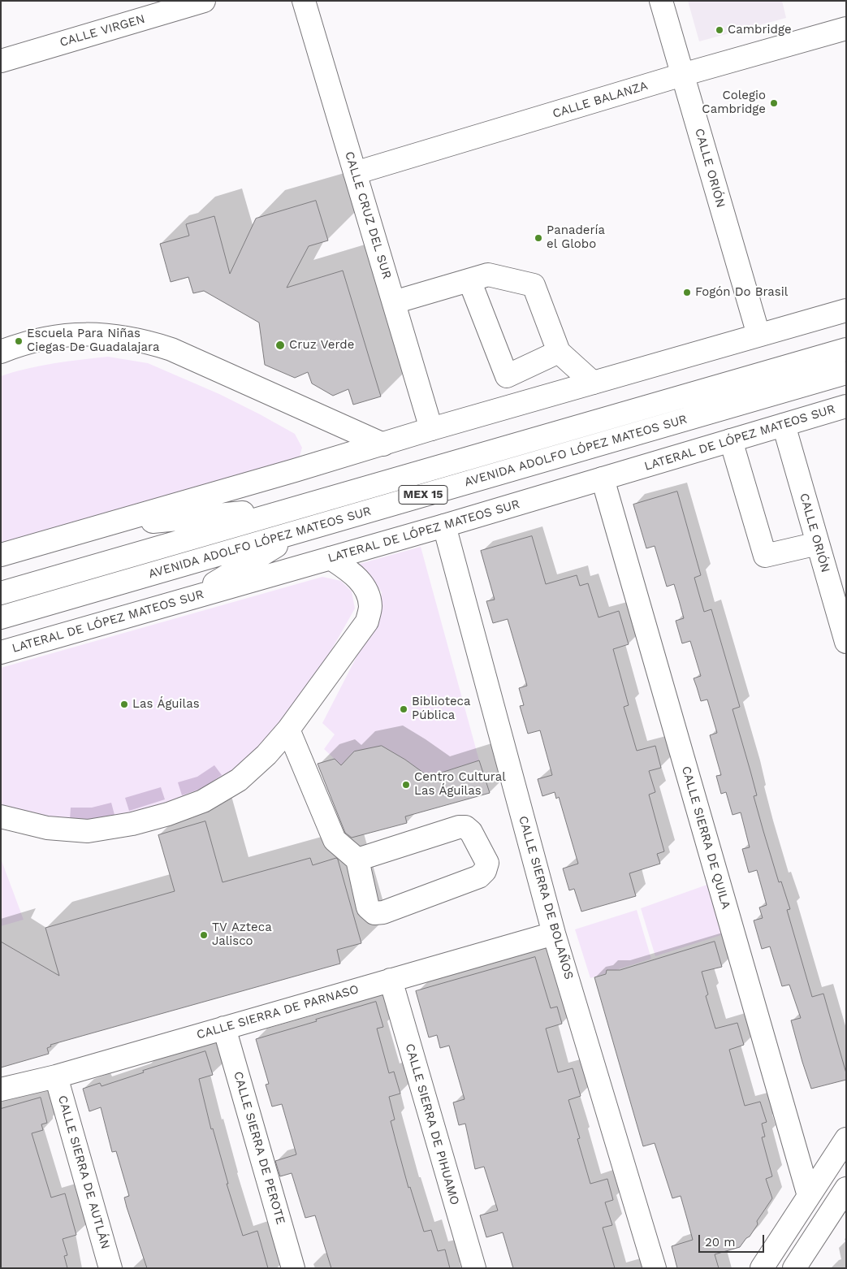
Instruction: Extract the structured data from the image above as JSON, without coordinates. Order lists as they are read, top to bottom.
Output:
{
  "streets": {
    "street": [
      "CALLE VIRGEN",
      "CALLE BALANZA",
      "CALLE ORIÓN",
      "CALLE CRUZ DEL SUR",
      "LATERAL DE LÓPEZ MATEOS SUR",
      "AVENIDA ADOLFO LÓPEZ MATEOS SUR",
      "MEX 15",
      "CALLE SIERRA DE QUILA",
      "CALLE SIERRA DE BOLAÑOS",
      "CALLE SIERRA DE PARNASO",
      "CALLE SIERRA DE PIHUAMO",
      "CALLE SIERRA DE PEROTE",
      "CALLE SIERRA DE AUTLÁN"
    ]
  },
  "crossings": [
    ["CALLE BALANZA", "CALLE ORIÓN"],
    ["CALLE BALANZA", "CALLE CRUZ DEL SUR"],
    ["CALLE ORIÓN", "LATERAL DE LÓPEZ MATEOS SUR"],
    ["LATERAL DE LÓPEZ MATEOS SUR", "CALLE SIERRA DE QUILA"],
    ["LATERAL DE LÓPEZ MATEOS SUR", "CALLE SIERRA DE BOLAÑOS"],
    ["CALLE SIERRA DE BOLAÑOS", "CALLE SIERRA DE PARNASO"],
    ["CALLE SIERRA DE PARNASO", "CALLE SIERRA DE PIHUAMO"],
    ["CALLE SIERRA DE PARNASO", "CALLE SIERRA DE PEROTE"],
    ["CALLE SIERRA DE PARNASO", "CALLE SIERRA DE AUTLÁN"]
  ],
  "places": [
    "Cambridge",
    "Colegio Cambridge",
    "Panadería el Globo",
    "Fogón Do Brasil",
    "Escuela Para Niñas Ciegas De Guadalajara",
    "Cruz Verde",
    "Las Águilas",
    "Biblioteca Pública",
    "Centro Cultural Las Águilas",
    "TV Azteca Jalisco"
  ],
  "scale_bar": "20 m"
}
